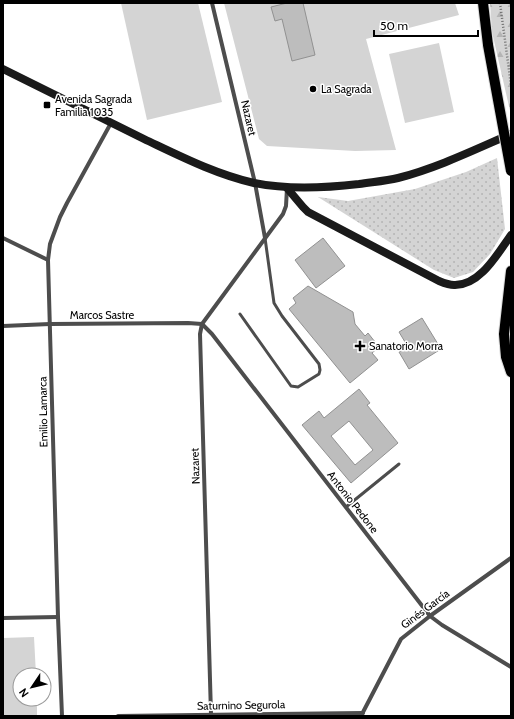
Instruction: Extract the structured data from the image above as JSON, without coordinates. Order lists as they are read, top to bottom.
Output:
{
  "streets": {
    "street": [
      "Nazaret",
      "Marcos Sastre",
      "Emilio Lamarca",
      "Antonio Pedone",
      "Ginés García",
      "Saturnino Segurola"
    ]
  },
  "crossings": [
    ["Nazaret", "Marcos Sastre"],
    ["Nazaret", "Antonio Pedone"],
    ["Nazaret", "Saturnino Segurola"],
    ["Marcos Sastre", "Emilio Lamarca"],
    ["Marcos Sastre", "Antonio Pedone"],
    ["Antonio Pedone", "Ginés García"],
    ["Ginés García", "Saturnino Segurola"]
  ],
  "places": {
    "other": ["La Sagrada"],
    "transit": ["Avenida Sagrada Familia 1035"],
    "health": ["Sanatorio Morra"]
  },
  "scale_bar": "50 m",
  "north": "bottom left"
}
